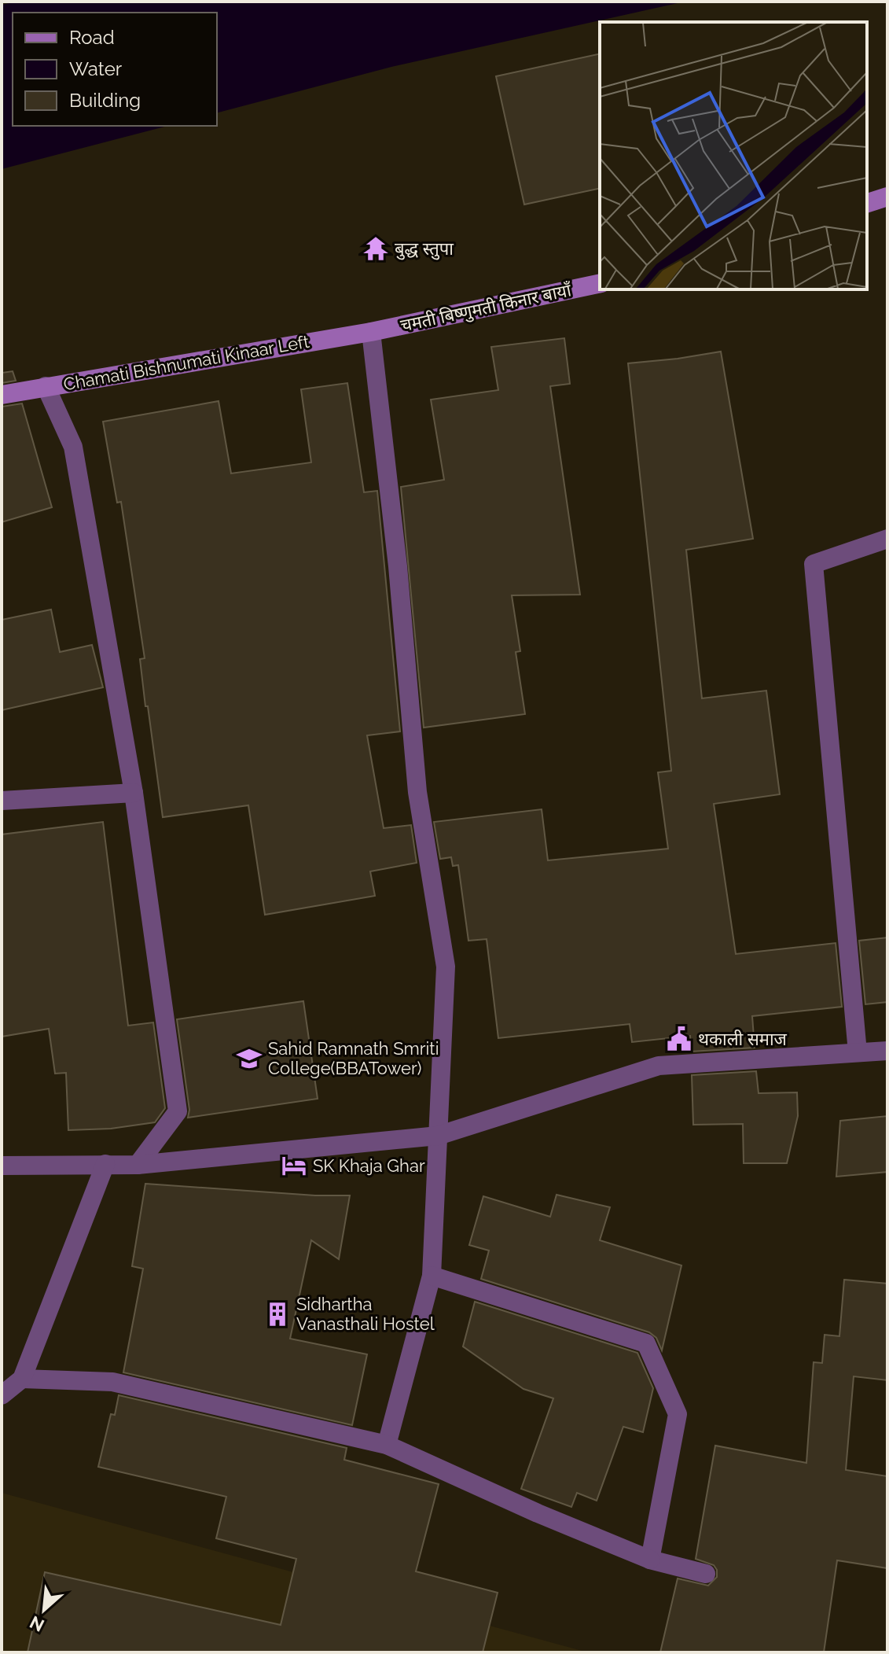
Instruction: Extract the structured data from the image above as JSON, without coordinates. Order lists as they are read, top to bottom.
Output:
{
  "streets": {
    "street": ["चमती बिष्णुमती किनार बायाँ", "Chamati Bishnumati Kinaar Left"]
  },
  "crossings": [
    ["चमती बिष्णुमती किनार बायाँ", "Chamati Bishnumati Kinaar Left"]
  ],
  "places": {
    "temple": ["बुद्ध स्तुपा"],
    "public building": ["थकाली समाज"],
    "school or university": ["Sahid Ramnath Smriti College(BBATower)"],
    "hotel": ["SK Khaja Ghar"],
    "building": ["Sidhartha Vanasthali Hostel"]
  },
  "legend": ["Road", "Water", "Building"],
  "north": "bottom left"
}
